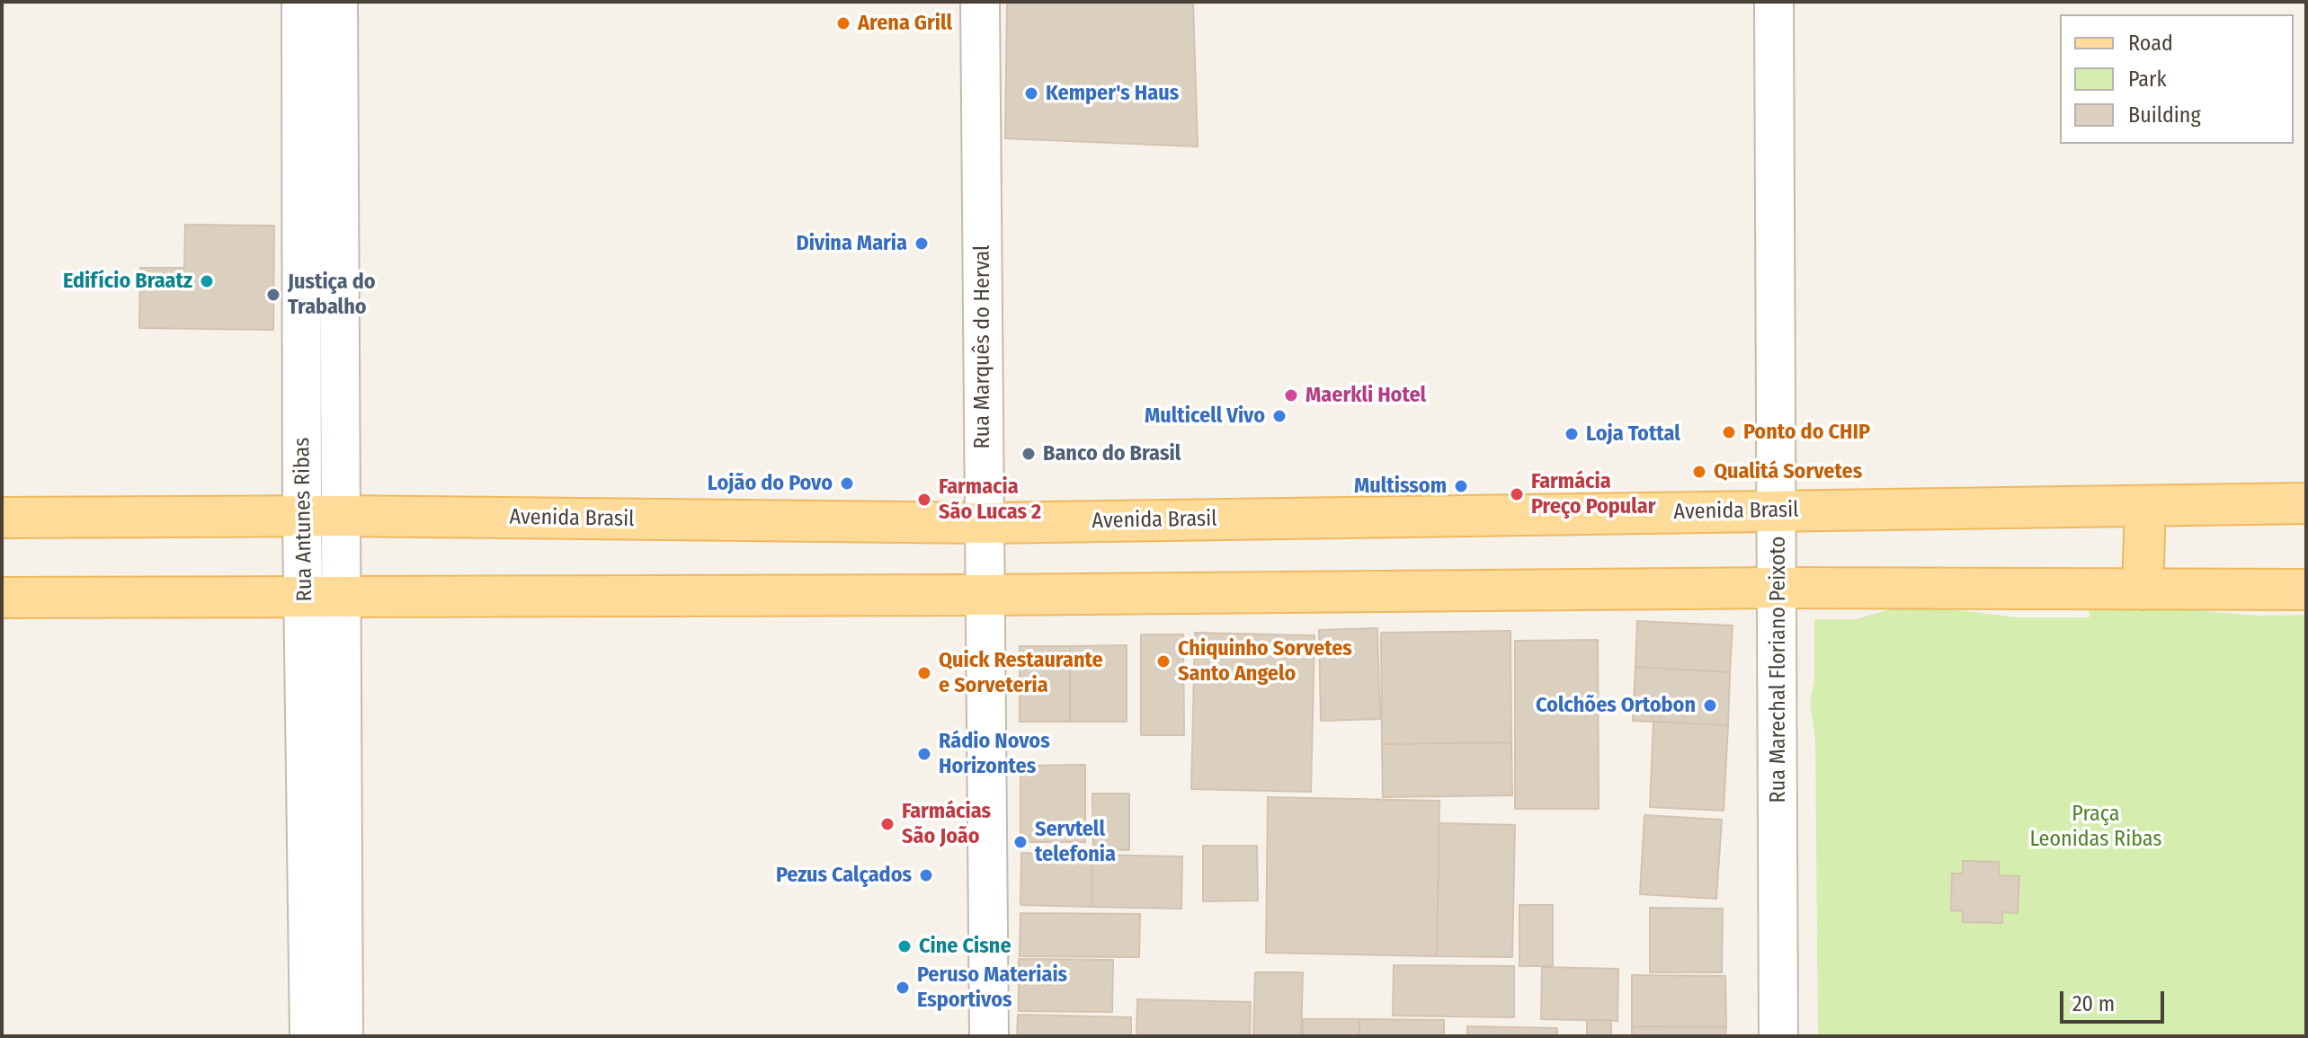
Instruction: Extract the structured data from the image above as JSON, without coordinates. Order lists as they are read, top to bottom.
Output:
{
  "streets": {
    "main road": ["Avenida Brasil"],
    "street": ["Rua Marquês do Herval", "Rua Antunes Ribas", "Rua Marechal Floriano Peixoto"]
  },
  "crossings": [
    ["Rua Marquês do Herval", "Avenida Brasil"],
    ["Avenida Brasil", "Rua Antunes Ribas"],
    ["Avenida Brasil", "Rua Marechal Floriano Peixoto"]
  ],
  "parks": ["Praça Leonidas Ribas"],
  "places": [
    "Arena Grill",
    "Kemper's Haus",
    "Divina Maria",
    "Edifício Braatz",
    "Justiça do Trabalho",
    "Maerkli Hotel",
    "Multicell Vivo",
    "Ponto do CHIP",
    "Loja Tottal",
    "Banco do Brasil",
    "Qualitá Sorvetes",
    "Lojão do Povo",
    "Multissom",
    "Farmácia Preço Popular",
    "Farmacia São Lucas 2",
    "Chiquinho Sorvetes Santo Angelo",
    "Quick Restaurante e Sorveteria",
    "Colchões Ortobon",
    "Rádio Novos Horizontes",
    "Farmácias São João",
    "Servtell telefonia",
    "Pezus Calçados",
    "Cine Cisne",
    "Peruso Materiais Esportivos"
  ],
  "legend": ["Road", "Park", "Building"],
  "scale_bar": "20 m"
}
